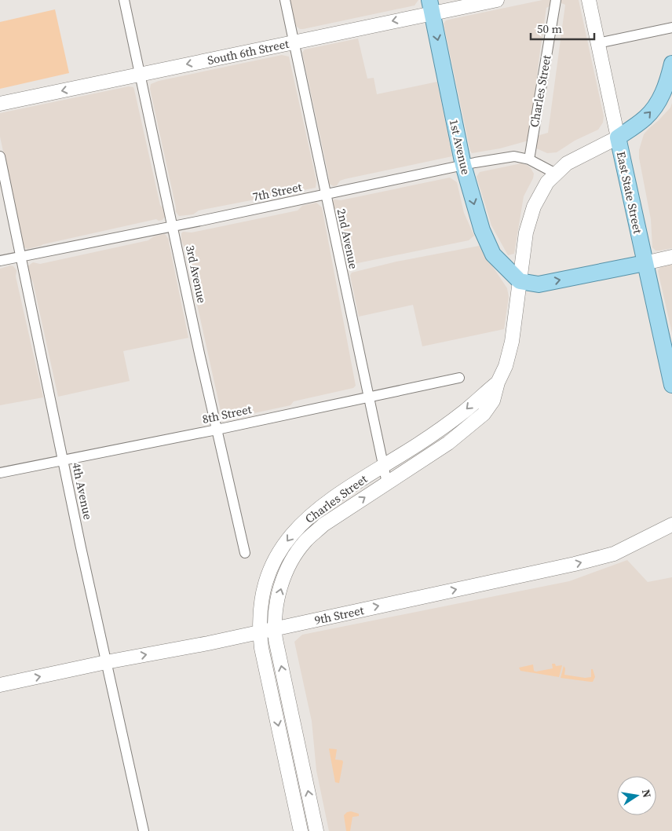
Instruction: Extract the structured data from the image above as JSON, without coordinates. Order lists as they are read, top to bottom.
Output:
{
  "streets": {
    "main road": [
      "South 6th Street",
      "Charles Street",
      "1st Avenue",
      "East State Street",
      "9th Street"
    ],
    "street": [
      "7th Street",
      "2nd Avenue",
      "3rd Avenue",
      "8th Street",
      "4th Avenue"
    ]
  },
  "crossings": [
    ["South 6th Street", "1st Avenue"],
    ["South 6th Street", "2nd Avenue"],
    ["South 6th Street", "3rd Avenue"],
    ["Charles Street", "1st Avenue"],
    ["Charles Street", "7th Street"],
    ["Charles Street", "East State Street"],
    ["Charles Street", "2nd Avenue"],
    ["Charles Street", "9th Street"],
    ["1st Avenue", "7th Street"],
    ["7th Street", "2nd Avenue"],
    ["7th Street", "3rd Avenue"],
    ["7th Street", "4th Avenue"],
    ["2nd Avenue", "8th Street"],
    ["3rd Avenue", "8th Street"],
    ["8th Street", "4th Avenue"],
    ["4th Avenue", "9th Street"]
  ],
  "one_way": ["South 6th Street", "1st Avenue", "9th Street"],
  "scale_bar": "50 m",
  "north": "right"
}
